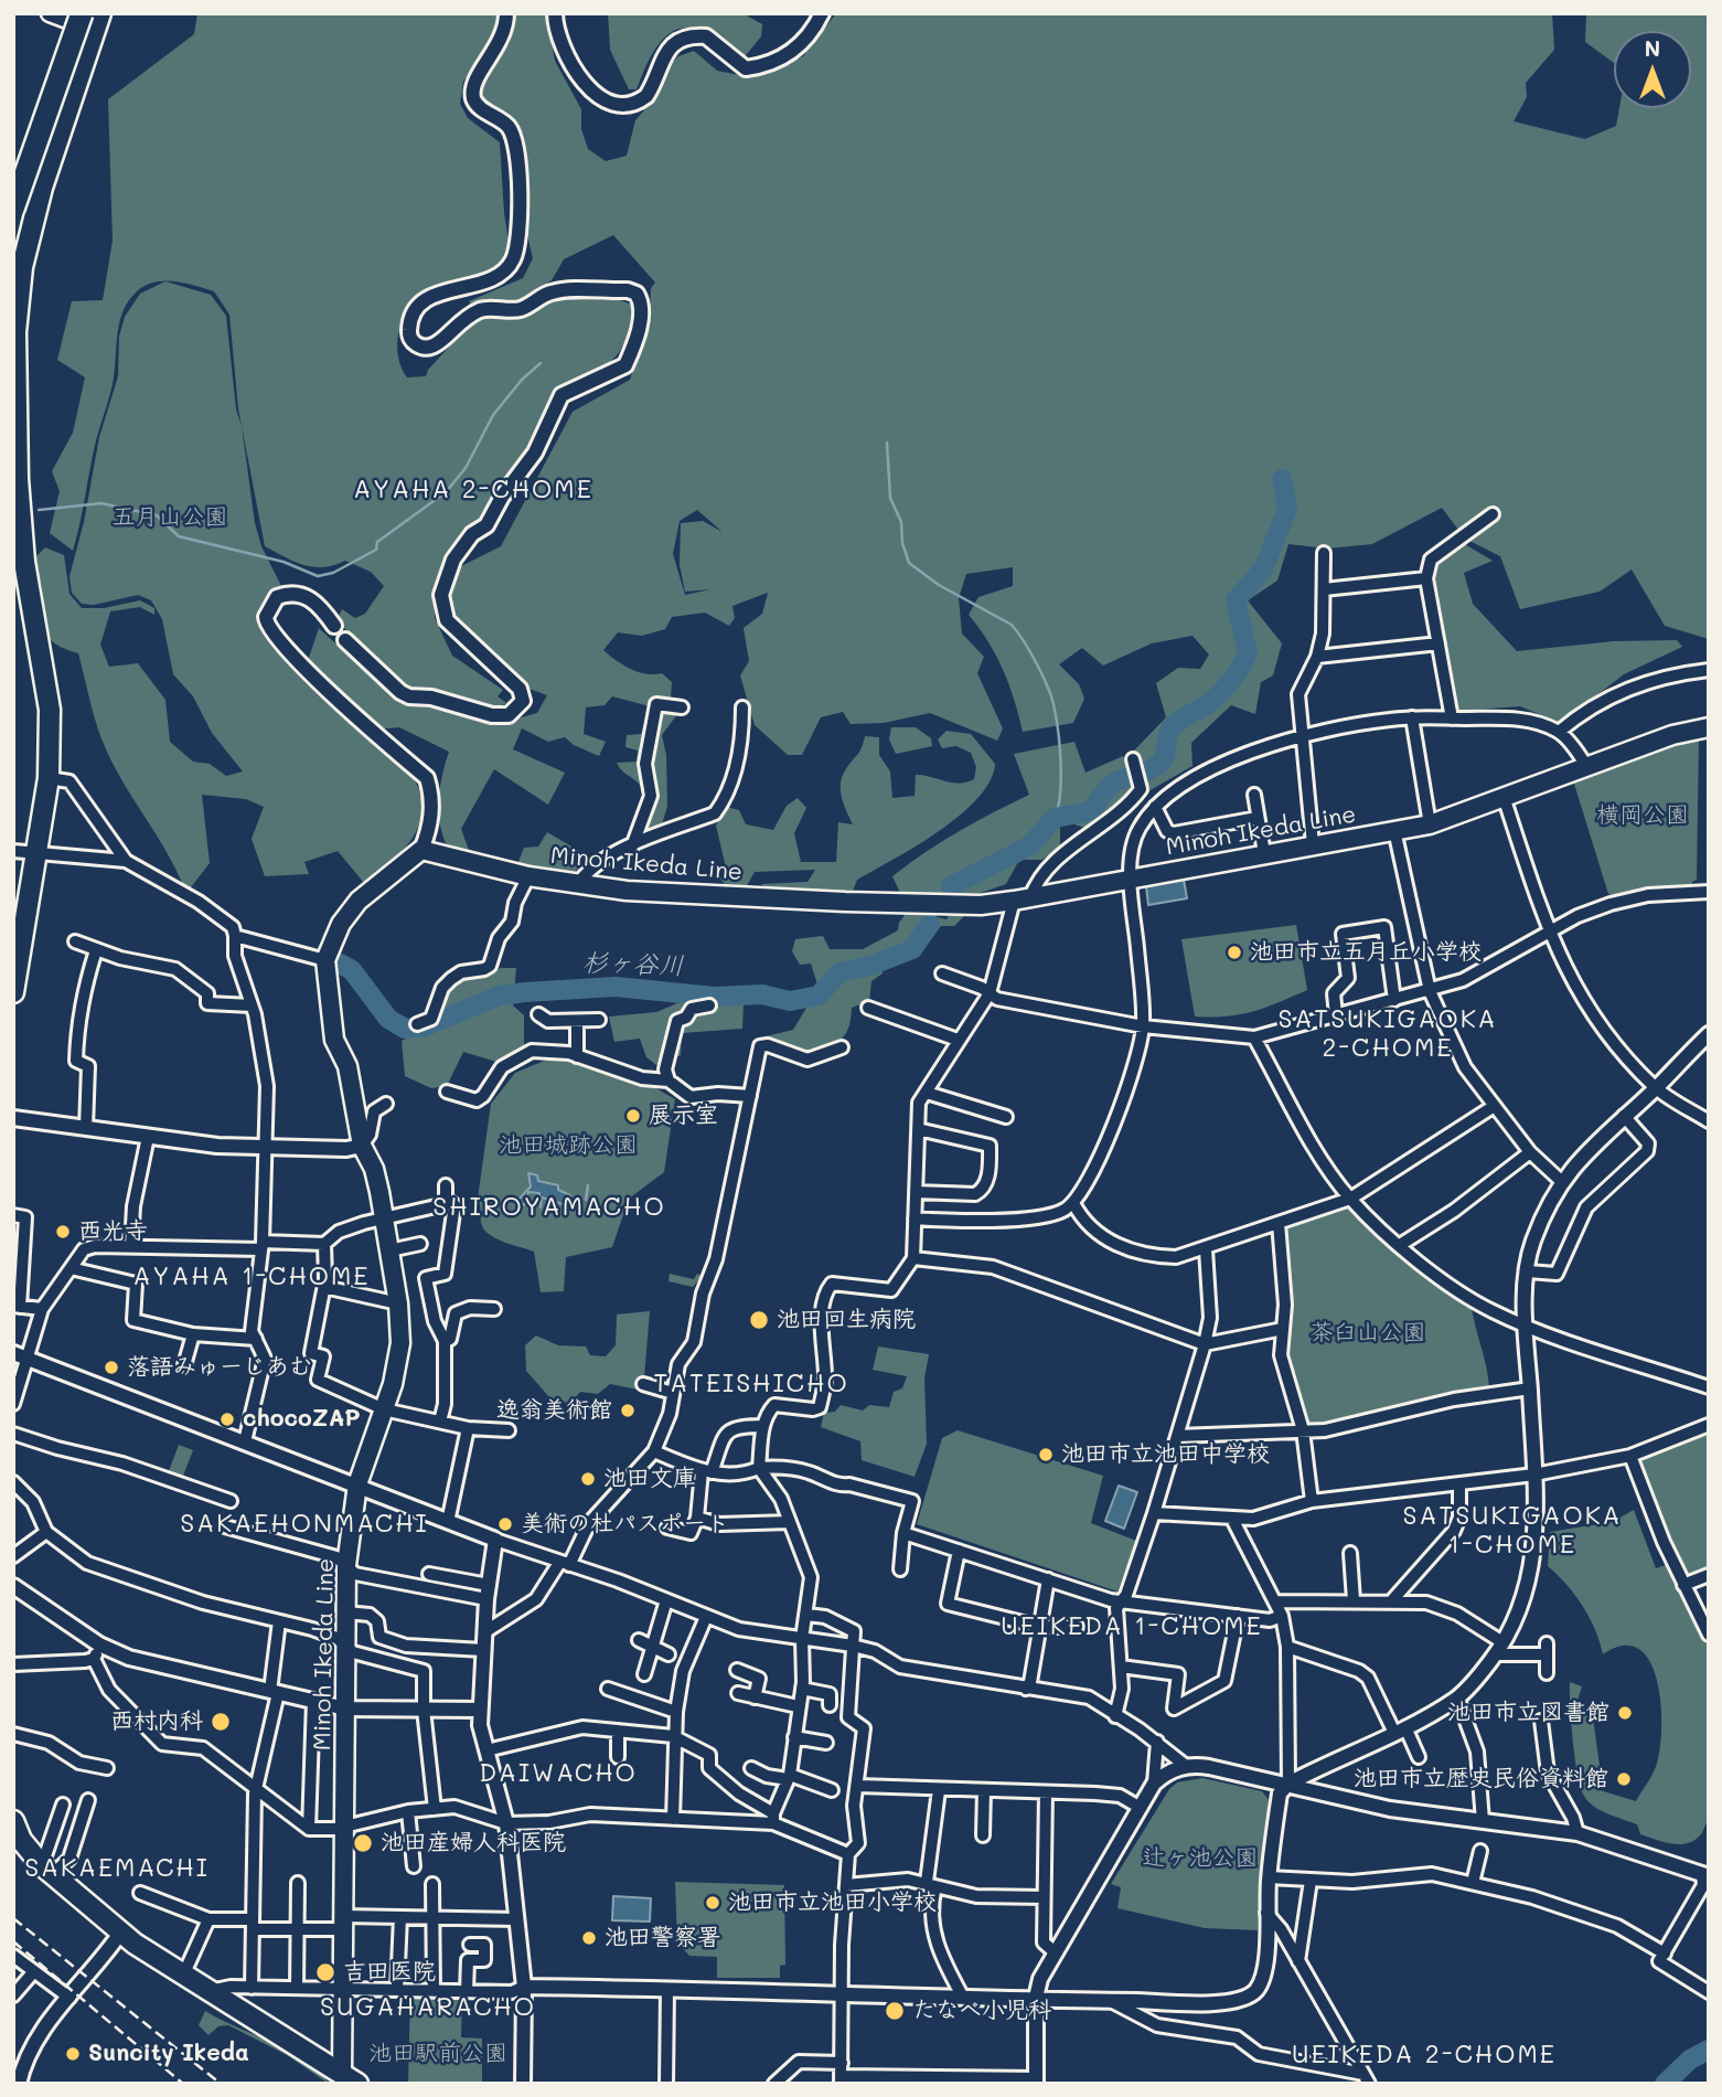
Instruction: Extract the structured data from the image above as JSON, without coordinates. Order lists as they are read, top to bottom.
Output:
{
  "streets": {
    "main road": ["Minoh Ikeda Line"]
  },
  "districts": [
    "AYAHA 2-CHOME",
    "SATSUKIGAOKA 2-CHOME",
    "SHIROYAMACHO",
    "AYAHA 1-CHOME",
    "TATEISHICHO",
    "SATSUKIGAOKA 1-CHOME",
    "SAKAEHONMACHI",
    "UEIKEDA 1-CHOME",
    "DAIWACHO",
    "SAKAEMACHI",
    "SUGAHARACHO",
    "UEIKEDA 2-CHOME"
  ],
  "water": ["杉ヶ谷川"],
  "parks": [
    "五月山公園",
    "横岡公園",
    "池田城跡公園",
    "茶臼山公園",
    "辻ヶ池公園",
    "池田駅前公園"
  ],
  "places": [
    "池田市立五月丘小学校",
    "展示室",
    "西光寺",
    "池田回生病院",
    "落語みゅーじあむ",
    "逸翁美術館",
    "chocoZAP",
    "池田市立池田中学校",
    "池田文庫",
    "美術の杜パスポート",
    "池田市立図書館",
    "西村内科",
    "池田市立歴史民俗資料館",
    "池田産婦人科医院",
    "池田市立池田小学校",
    "池田警察署",
    "吉田医院",
    "たなべ小児科",
    "Suncity Ikeda"
  ],
  "north": "top"
}
